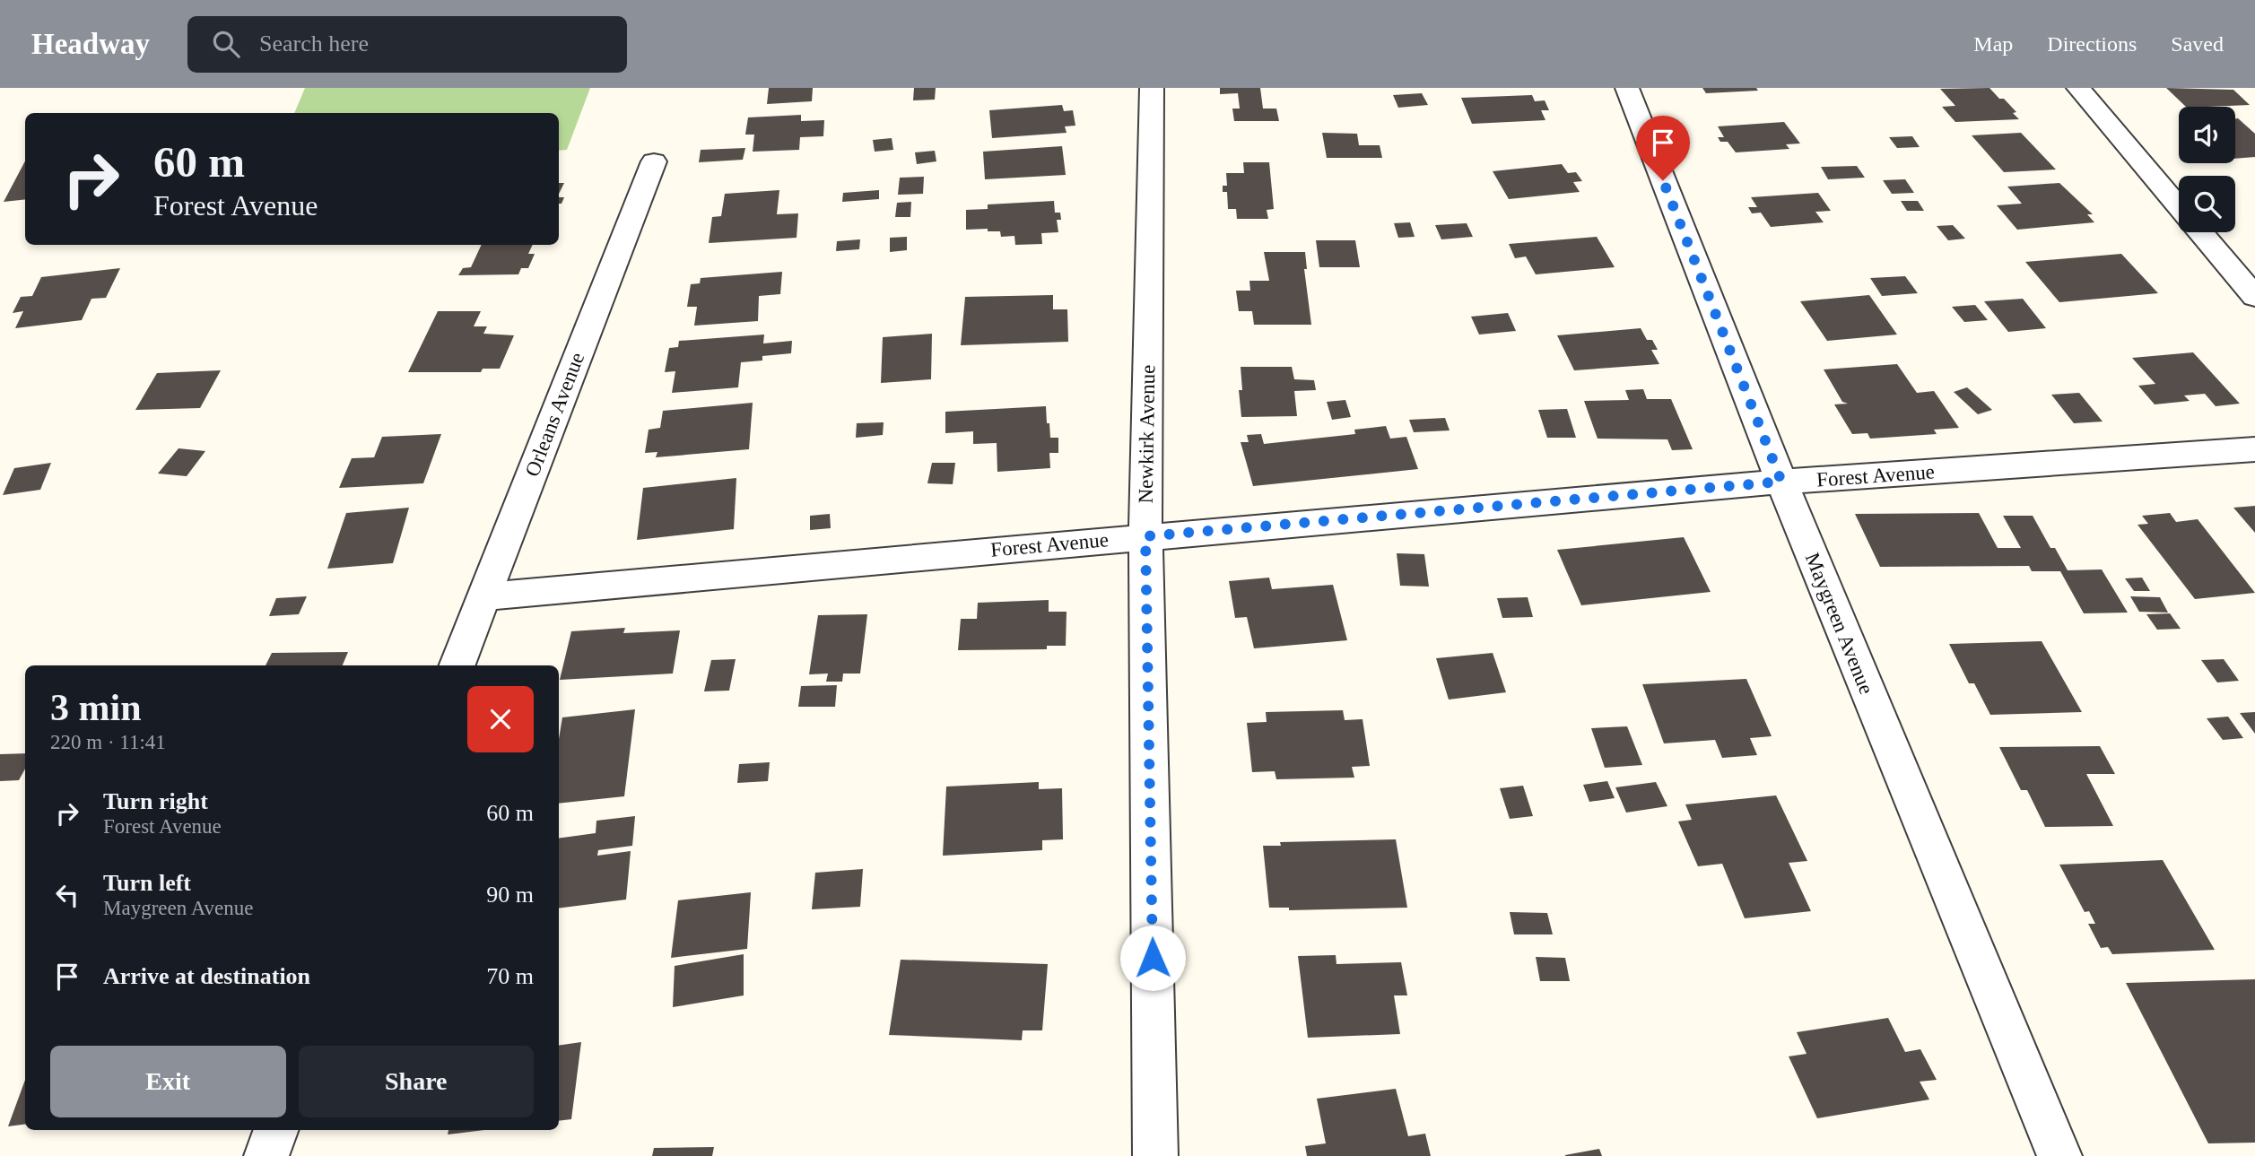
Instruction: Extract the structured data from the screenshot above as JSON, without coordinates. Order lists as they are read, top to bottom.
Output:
{
  "streets": {
    "street": [
      "Orleans Avenue",
      "Newkirk Avenue",
      "Forest Avenue",
      "Maygreen Avenue"
    ]
  },
  "crossings": [
    ["Orleans Avenue", "Forest Avenue"],
    ["Newkirk Avenue", "Forest Avenue"],
    ["Forest Avenue", "Maygreen Avenue"]
  ],
  "page": {
    "header": "Headway",
    "search": "Search here",
    "nav": ["Map", "Directions", "Saved"],
    "turn": ["60 m", "Forest Avenue"],
    "heading": ["3 min", "220 m · 11:41"],
    "list": [
      {
        "name": "Turn right",
        "note": "Forest Avenue",
        "value": "60 m"
      },
      {
        "name": "Turn left",
        "note": "Maygreen Avenue",
        "value": "90 m"
      },
      {
        "name": "Arrive at destination",
        "value": "70 m"
      }
    ],
    "buttons": ["Exit", "Share"]
  }
}
